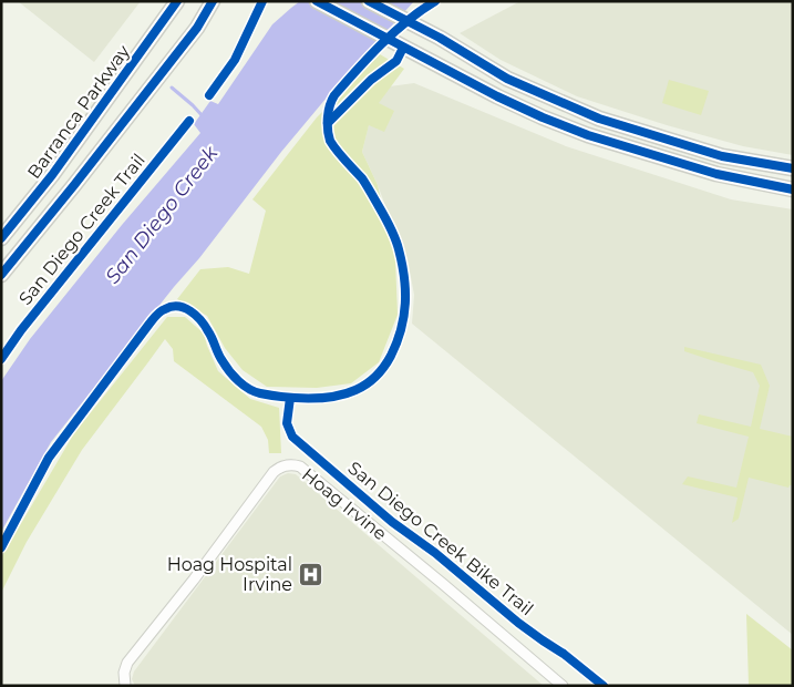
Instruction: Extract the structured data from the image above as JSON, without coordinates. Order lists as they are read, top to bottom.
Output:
{
  "streets": {
    "main road": ["Barranca Parkway"],
    "street": ["Hoag Irvine"],
    "cycle path": ["San Diego Creek Trail", "San Diego Creek Bike Trail"]
  },
  "water": ["San Diego Creek"],
  "places": {
    "hospital": ["Hoag Hospital Irvine"]
  }
}
